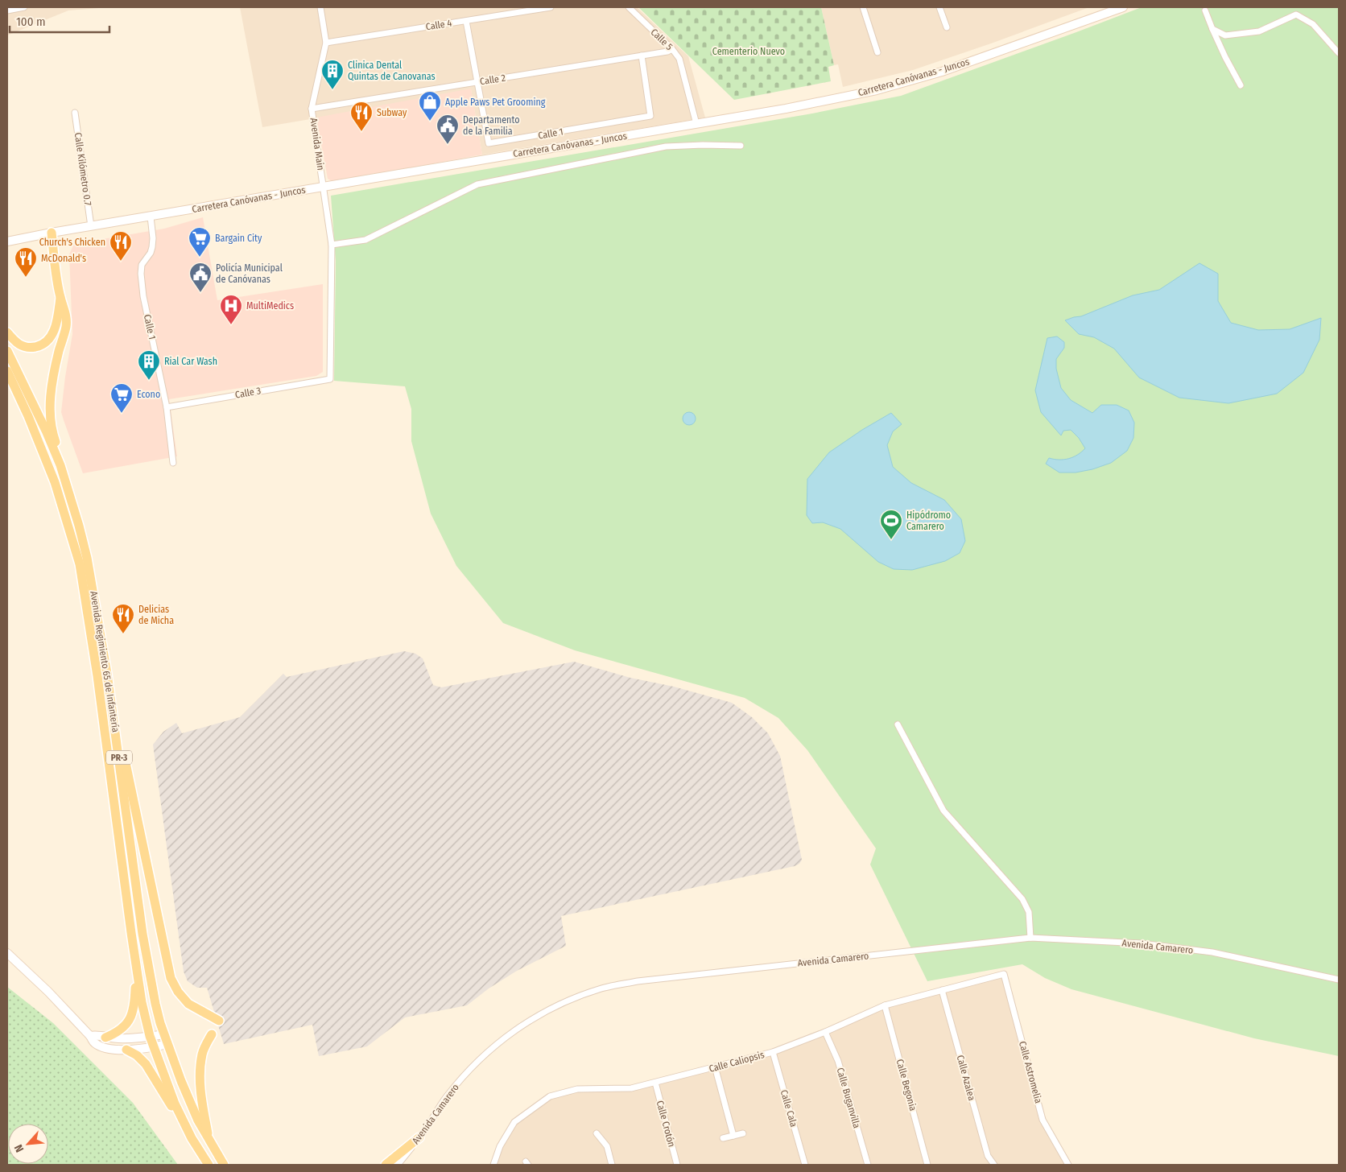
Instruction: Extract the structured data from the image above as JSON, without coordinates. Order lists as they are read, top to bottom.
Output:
{
  "streets": {
    "main road": ["Carretera Canóvanas - Juncos", "Avenida Regimiento 65 de Infantería", "PR-3"],
    "street": [
      "Calle 4",
      "Calle 5",
      "Calle 2",
      "Calle 1",
      "Avenida Main",
      "Calle Kilómetro 0.7",
      "Calle 3",
      "Avenida Camarero",
      "Calle Caliopsis",
      "Calle Astromelia",
      "Calle Azalea",
      "Calle Begonia",
      "Calle Buganvilla",
      "Calle Cala",
      "Calle Crotón"
    ]
  },
  "crossings": [
    ["Calle 4", "Calle 1"],
    ["Calle 4", "Avenida Main"],
    ["Calle 5", "Carretera Canóvanas - Juncos"],
    ["Calle 5", "Calle 2"],
    ["Carretera Canóvanas - Juncos", "Calle 1"],
    ["Carretera Canóvanas - Juncos", "Avenida Main"],
    ["Carretera Canóvanas - Juncos", "Calle Kilómetro 0.7"],
    ["Calle 2", "Calle 1"],
    ["Calle 2", "Avenida Main"],
    ["Calle 1", "Calle 3"],
    ["Calle Caliopsis", "Calle Astromelia"],
    ["Calle Caliopsis", "Calle Azalea"],
    ["Calle Caliopsis", "Calle Begonia"],
    ["Calle Caliopsis", "Calle Buganvilla"],
    ["Calle Caliopsis", "Calle Cala"],
    ["Calle Caliopsis", "Calle Crotón"]
  ],
  "parks": ["Cementerio Nuevo"],
  "places": {
    "building": ["Clinica Dental Quintas de Canovanas", "Rial Car Wash"],
    "shop": ["Apple Paws Pet Grooming"],
    "restaurant": [
      "Subway",
      "Church's Chicken",
      "McDonald's",
      "Delicias de Micha"
    ],
    "public building": ["Departamento de la Familia", "Policía Municipal de Canóvanas"],
    "supermarket": ["Bargain City", "Econo"],
    "hospital": ["MultiMedics"],
    "sports": ["Hipódromo Camarero"]
  },
  "scale_bar": "100 m",
  "north": "bottom left"
}
